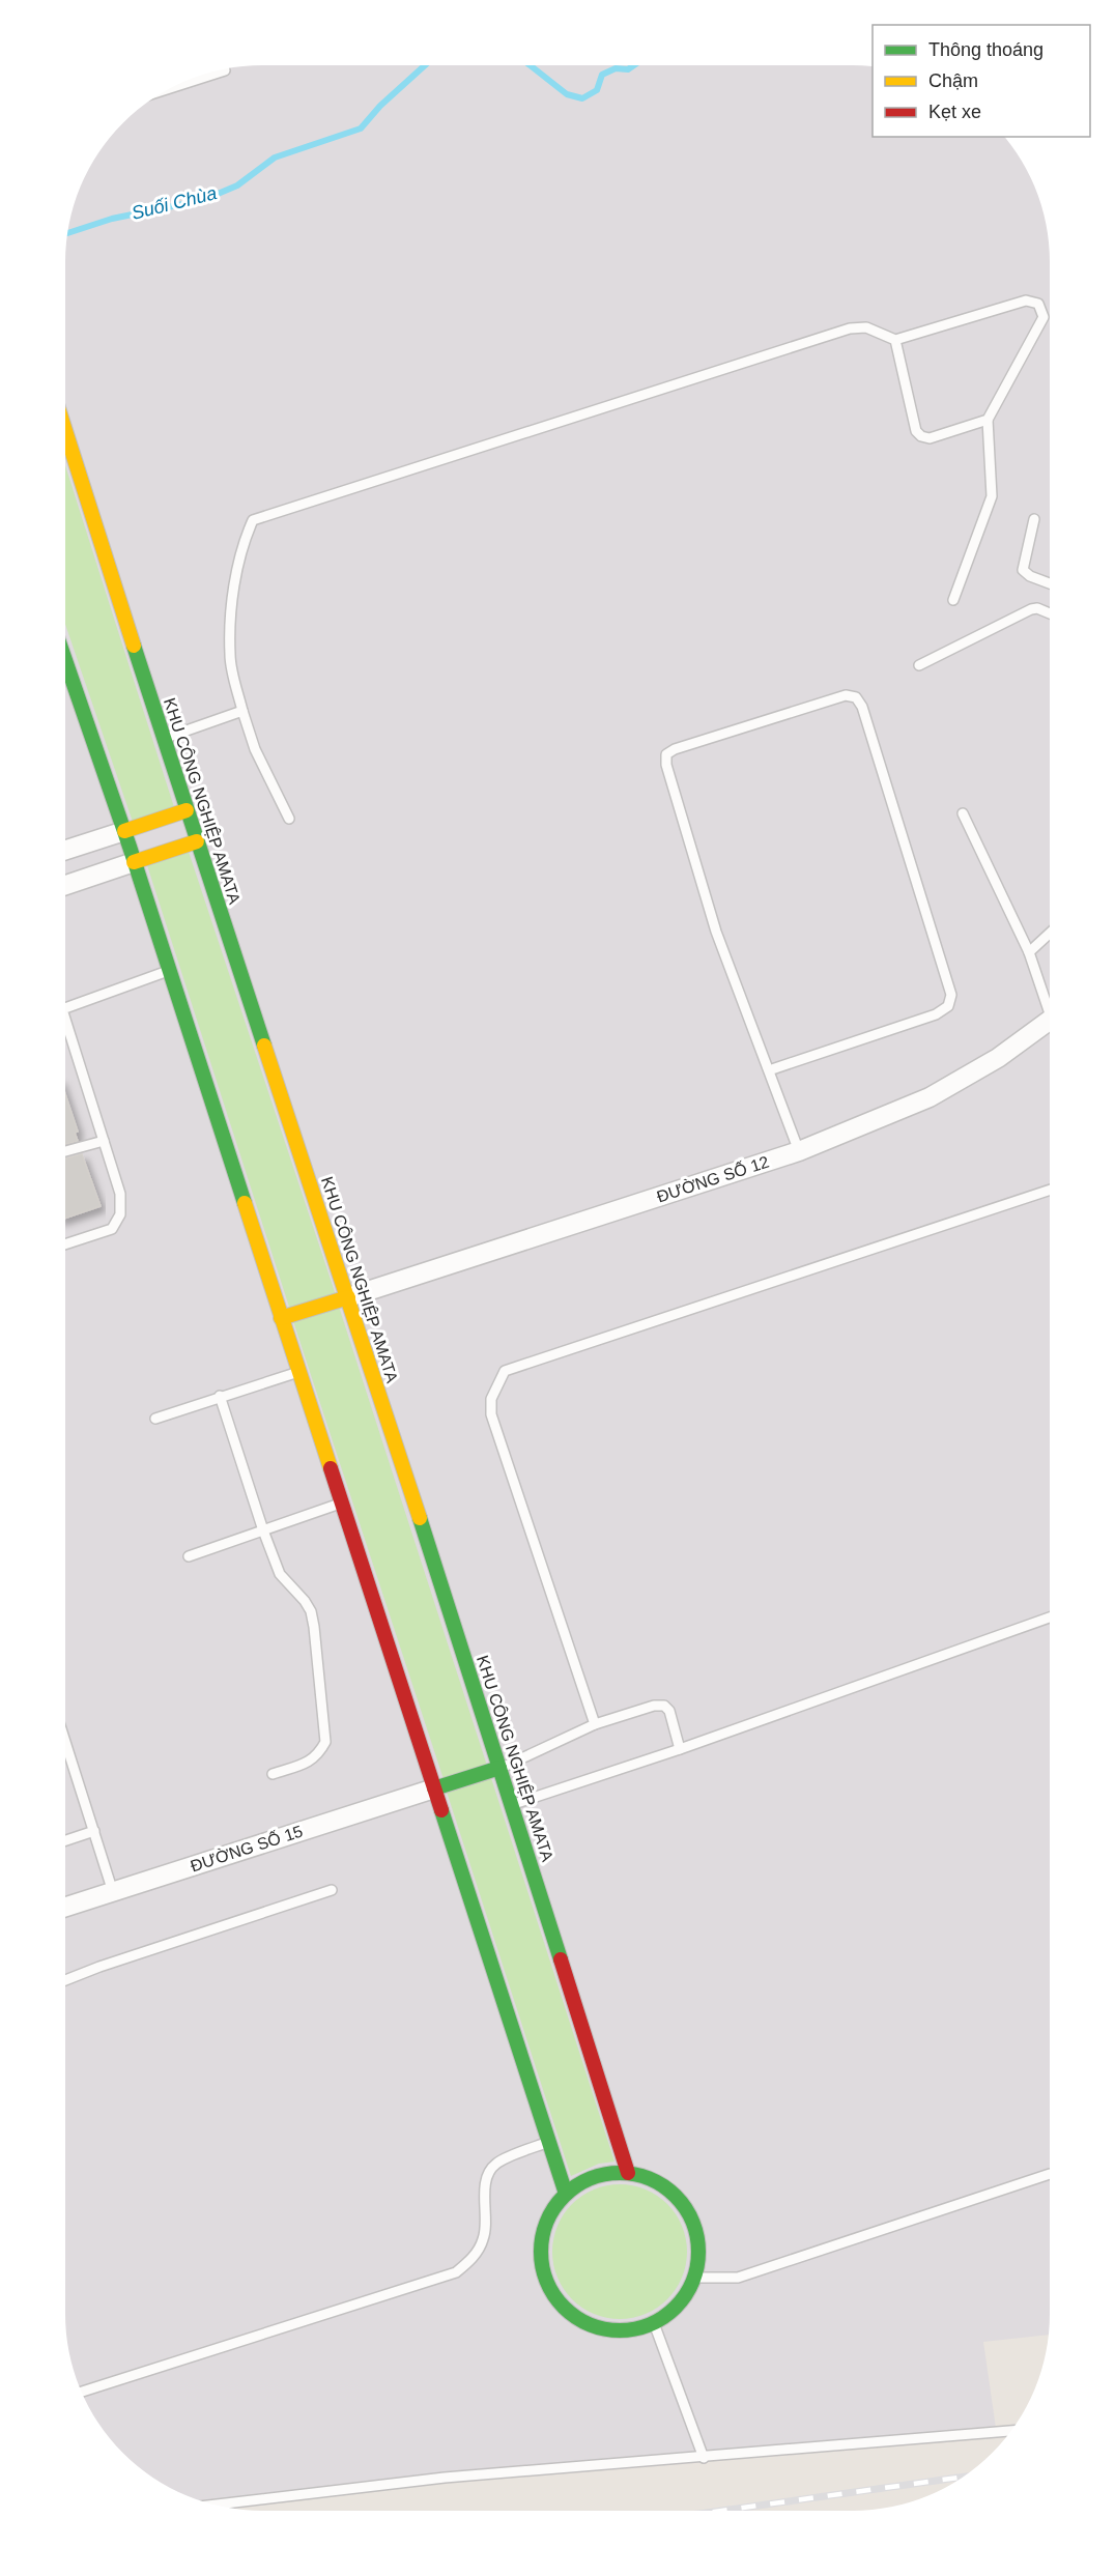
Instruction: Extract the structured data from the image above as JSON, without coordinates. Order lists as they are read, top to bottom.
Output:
{
  "streets": {
    "street": ["KHU CÔNG NGHIỆP AMATA", "ĐƯỜNG SỐ 12", "ĐƯỜNG SỐ 15"]
  },
  "crossings": [
    ["KHU CÔNG NGHIỆP AMATA", "ĐƯỜNG SỐ 12"]
  ],
  "water": ["Suối Chùa"],
  "legend": ["Thông thoáng", "Chậm", "Kẹt xe"]
}
